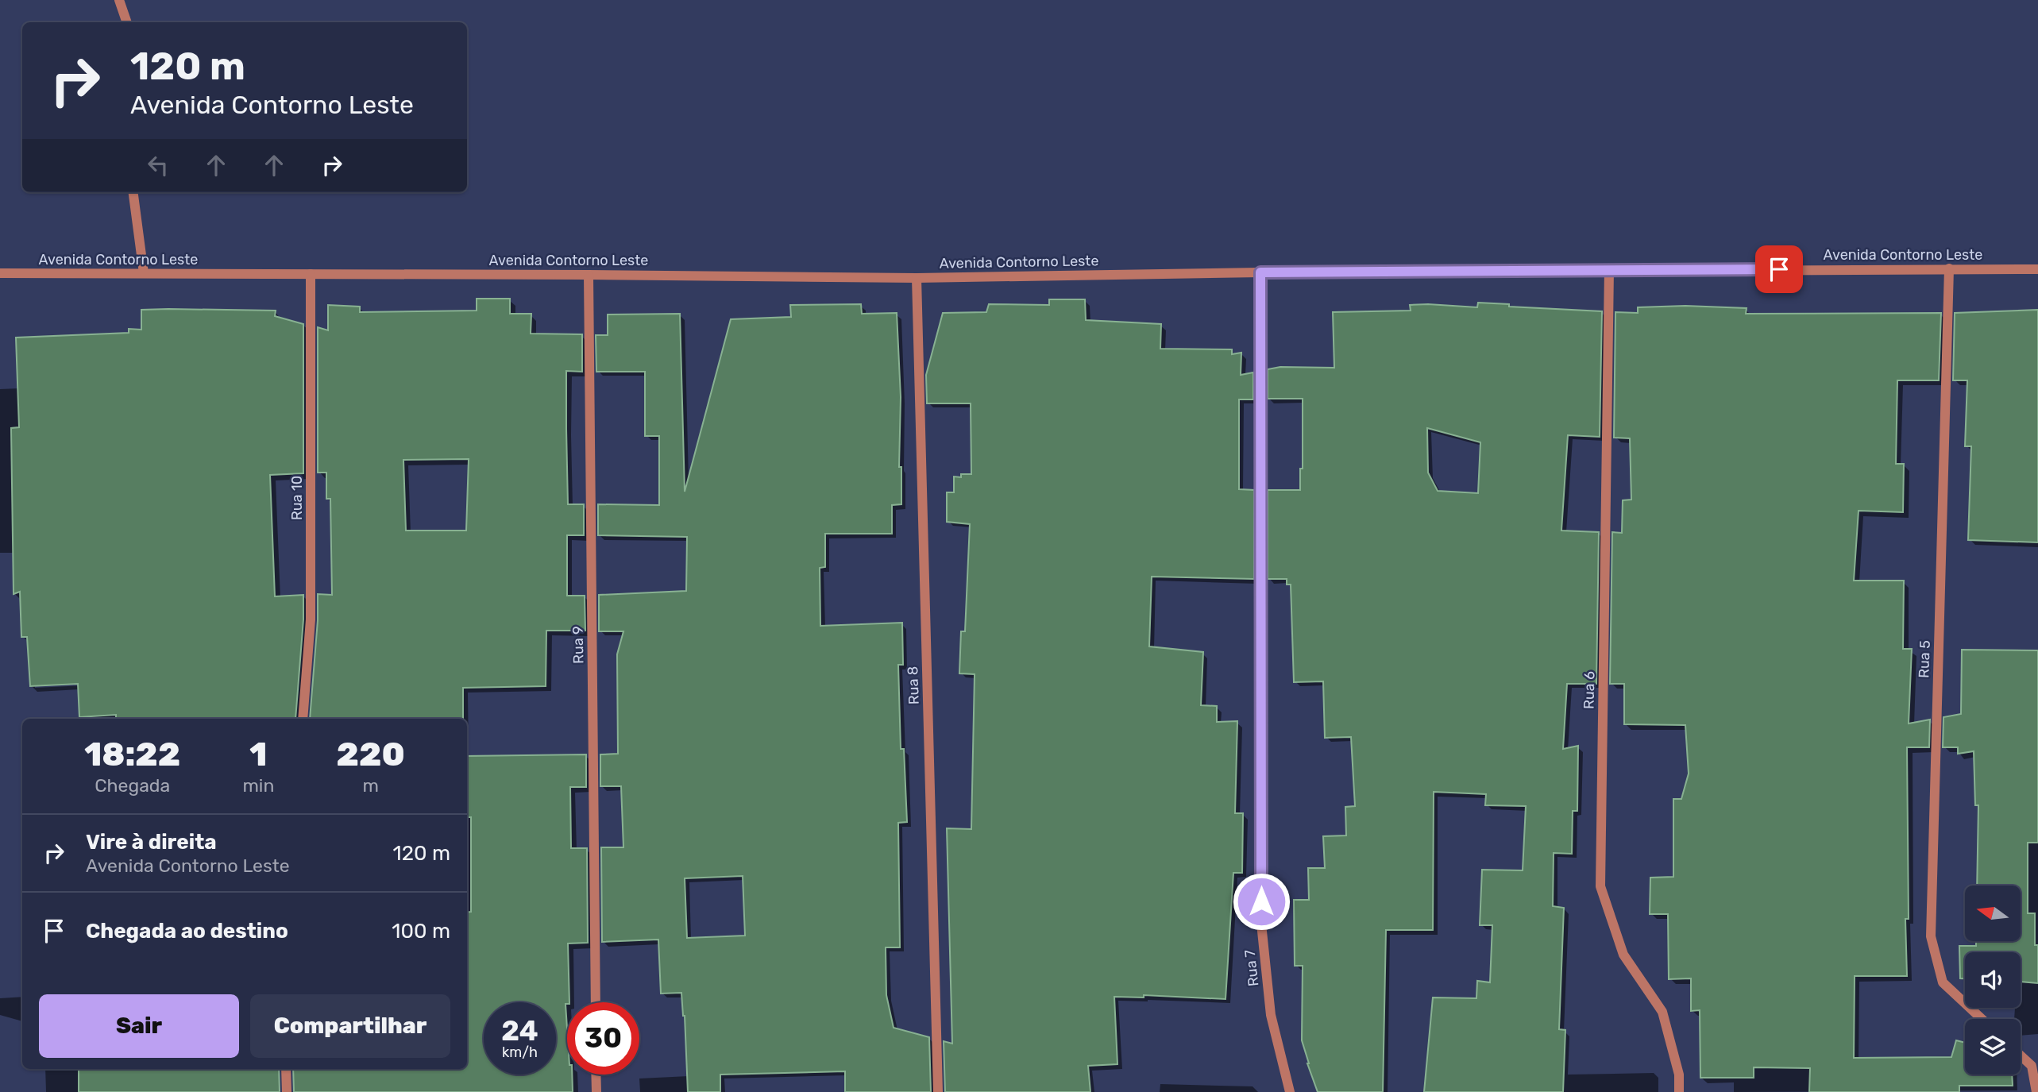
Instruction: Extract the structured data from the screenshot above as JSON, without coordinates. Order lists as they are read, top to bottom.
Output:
{
  "streets": {
    "street": [
      "Avenida Contorno Leste",
      "Rua 10",
      "Rua 9",
      "Rua 5",
      "Rua 8",
      "Rua 6",
      "Rua 7"
    ]
  },
  "crossings": [
    ["Avenida Contorno Leste", "Rua 10"],
    ["Avenida Contorno Leste", "Rua 9"],
    ["Avenida Contorno Leste", "Rua 5"],
    ["Avenida Contorno Leste", "Rua 8"],
    ["Avenida Contorno Leste", "Rua 6"],
    ["Avenida Contorno Leste", "Rua 7"]
  ],
  "north": "left",
  "page": {
    "turn": ["120 m", "Avenida Contorno Leste"],
    "eta": [
      "18:22",
      "Chegada",
      "1",
      "min",
      "220",
      "m"
    ],
    "list": [
      {
        "name": "Vire à direita",
        "note": "Avenida Contorno Leste",
        "value": "120 m"
      },
      {
        "name": "Chegada ao destino",
        "value": "100 m"
      }
    ],
    "buttons": ["Sair", "Compartilhar"],
    "speed": "24 km/h",
    "limit": "30"
  }
}
